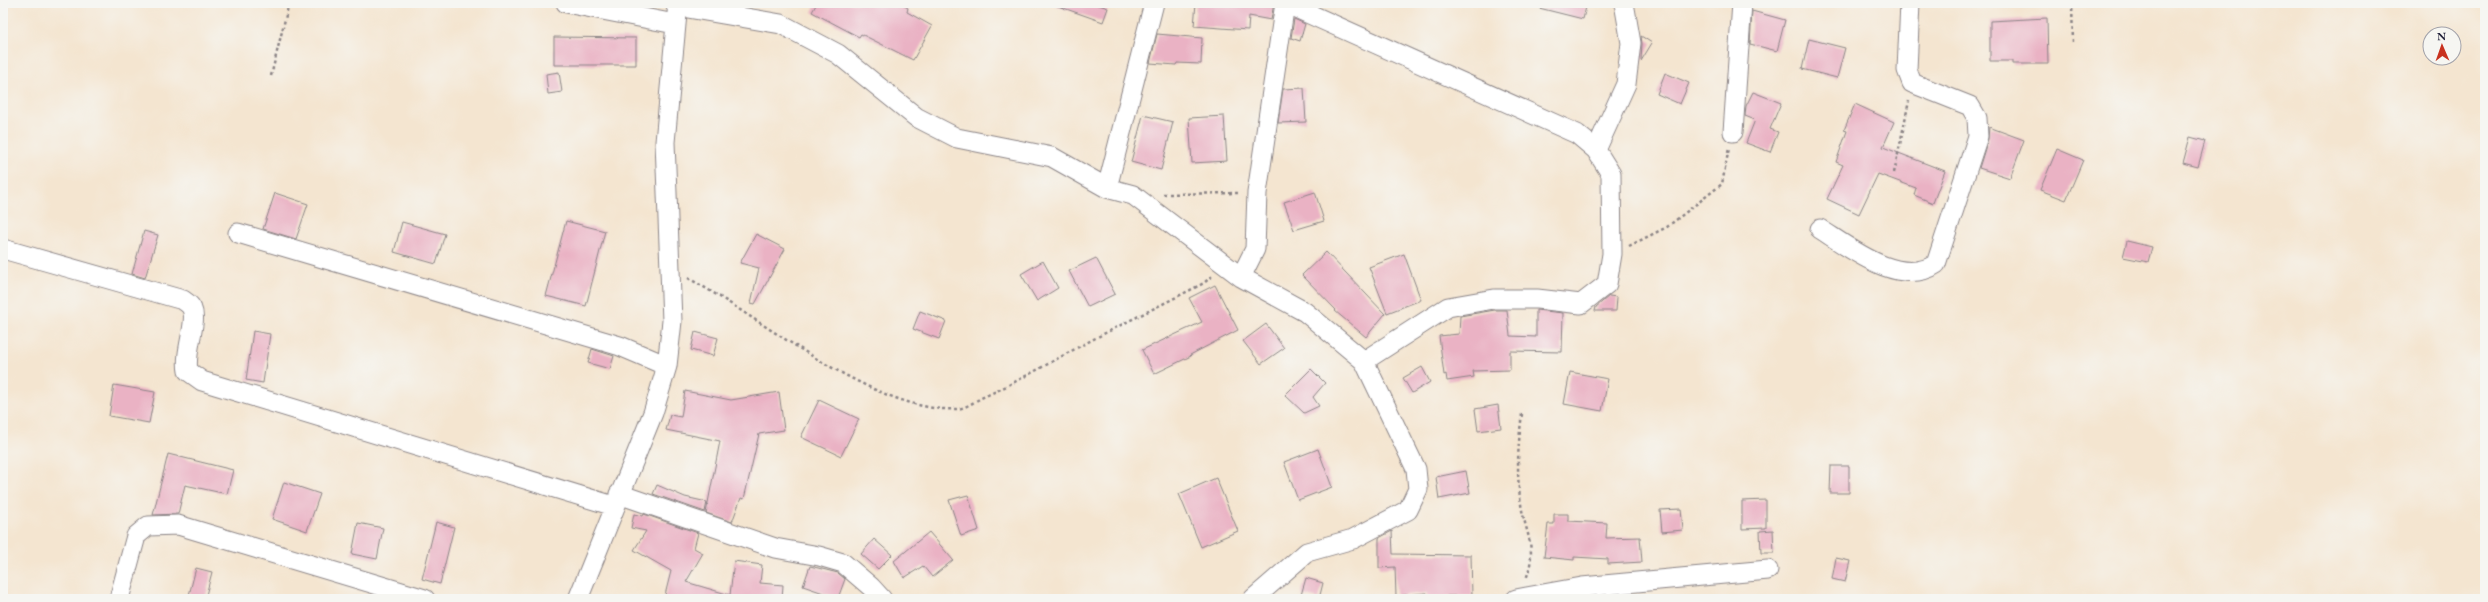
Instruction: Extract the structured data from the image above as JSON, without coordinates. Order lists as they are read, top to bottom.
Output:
{
  "north": "top"
}
